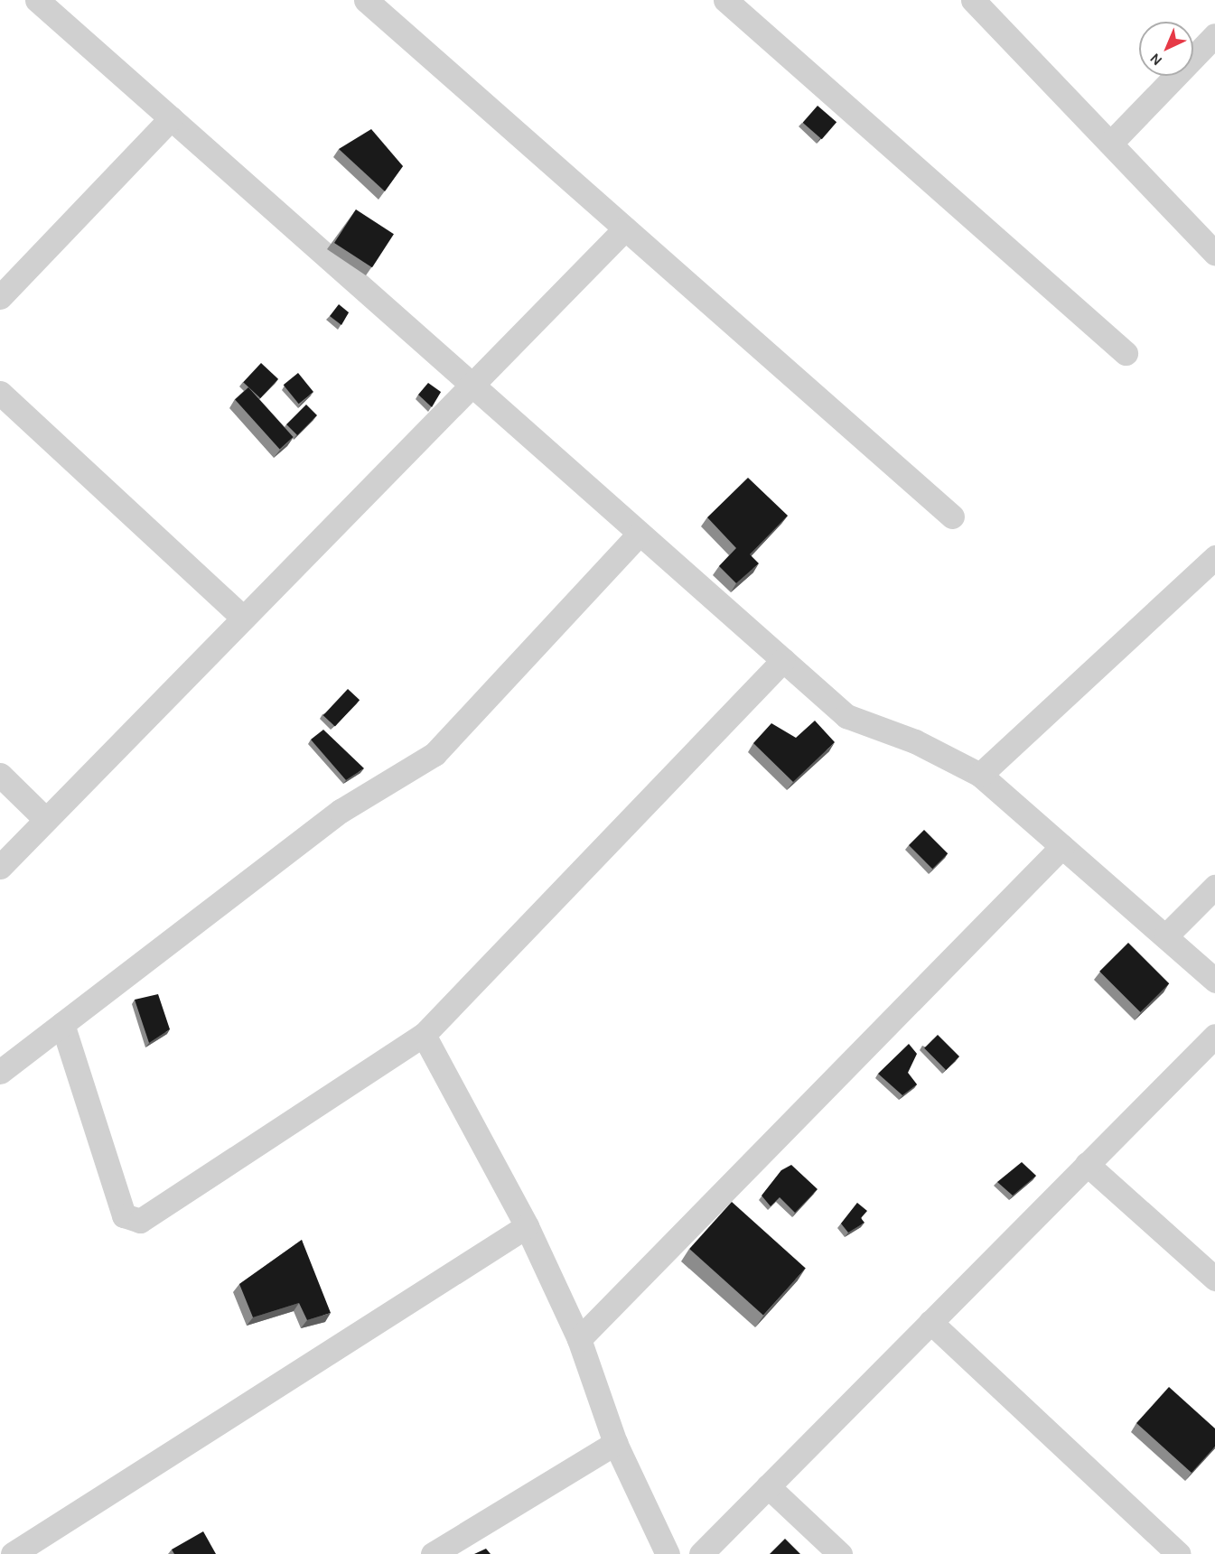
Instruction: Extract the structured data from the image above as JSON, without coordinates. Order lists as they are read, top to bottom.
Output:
{
  "north": "bottom left"
}
